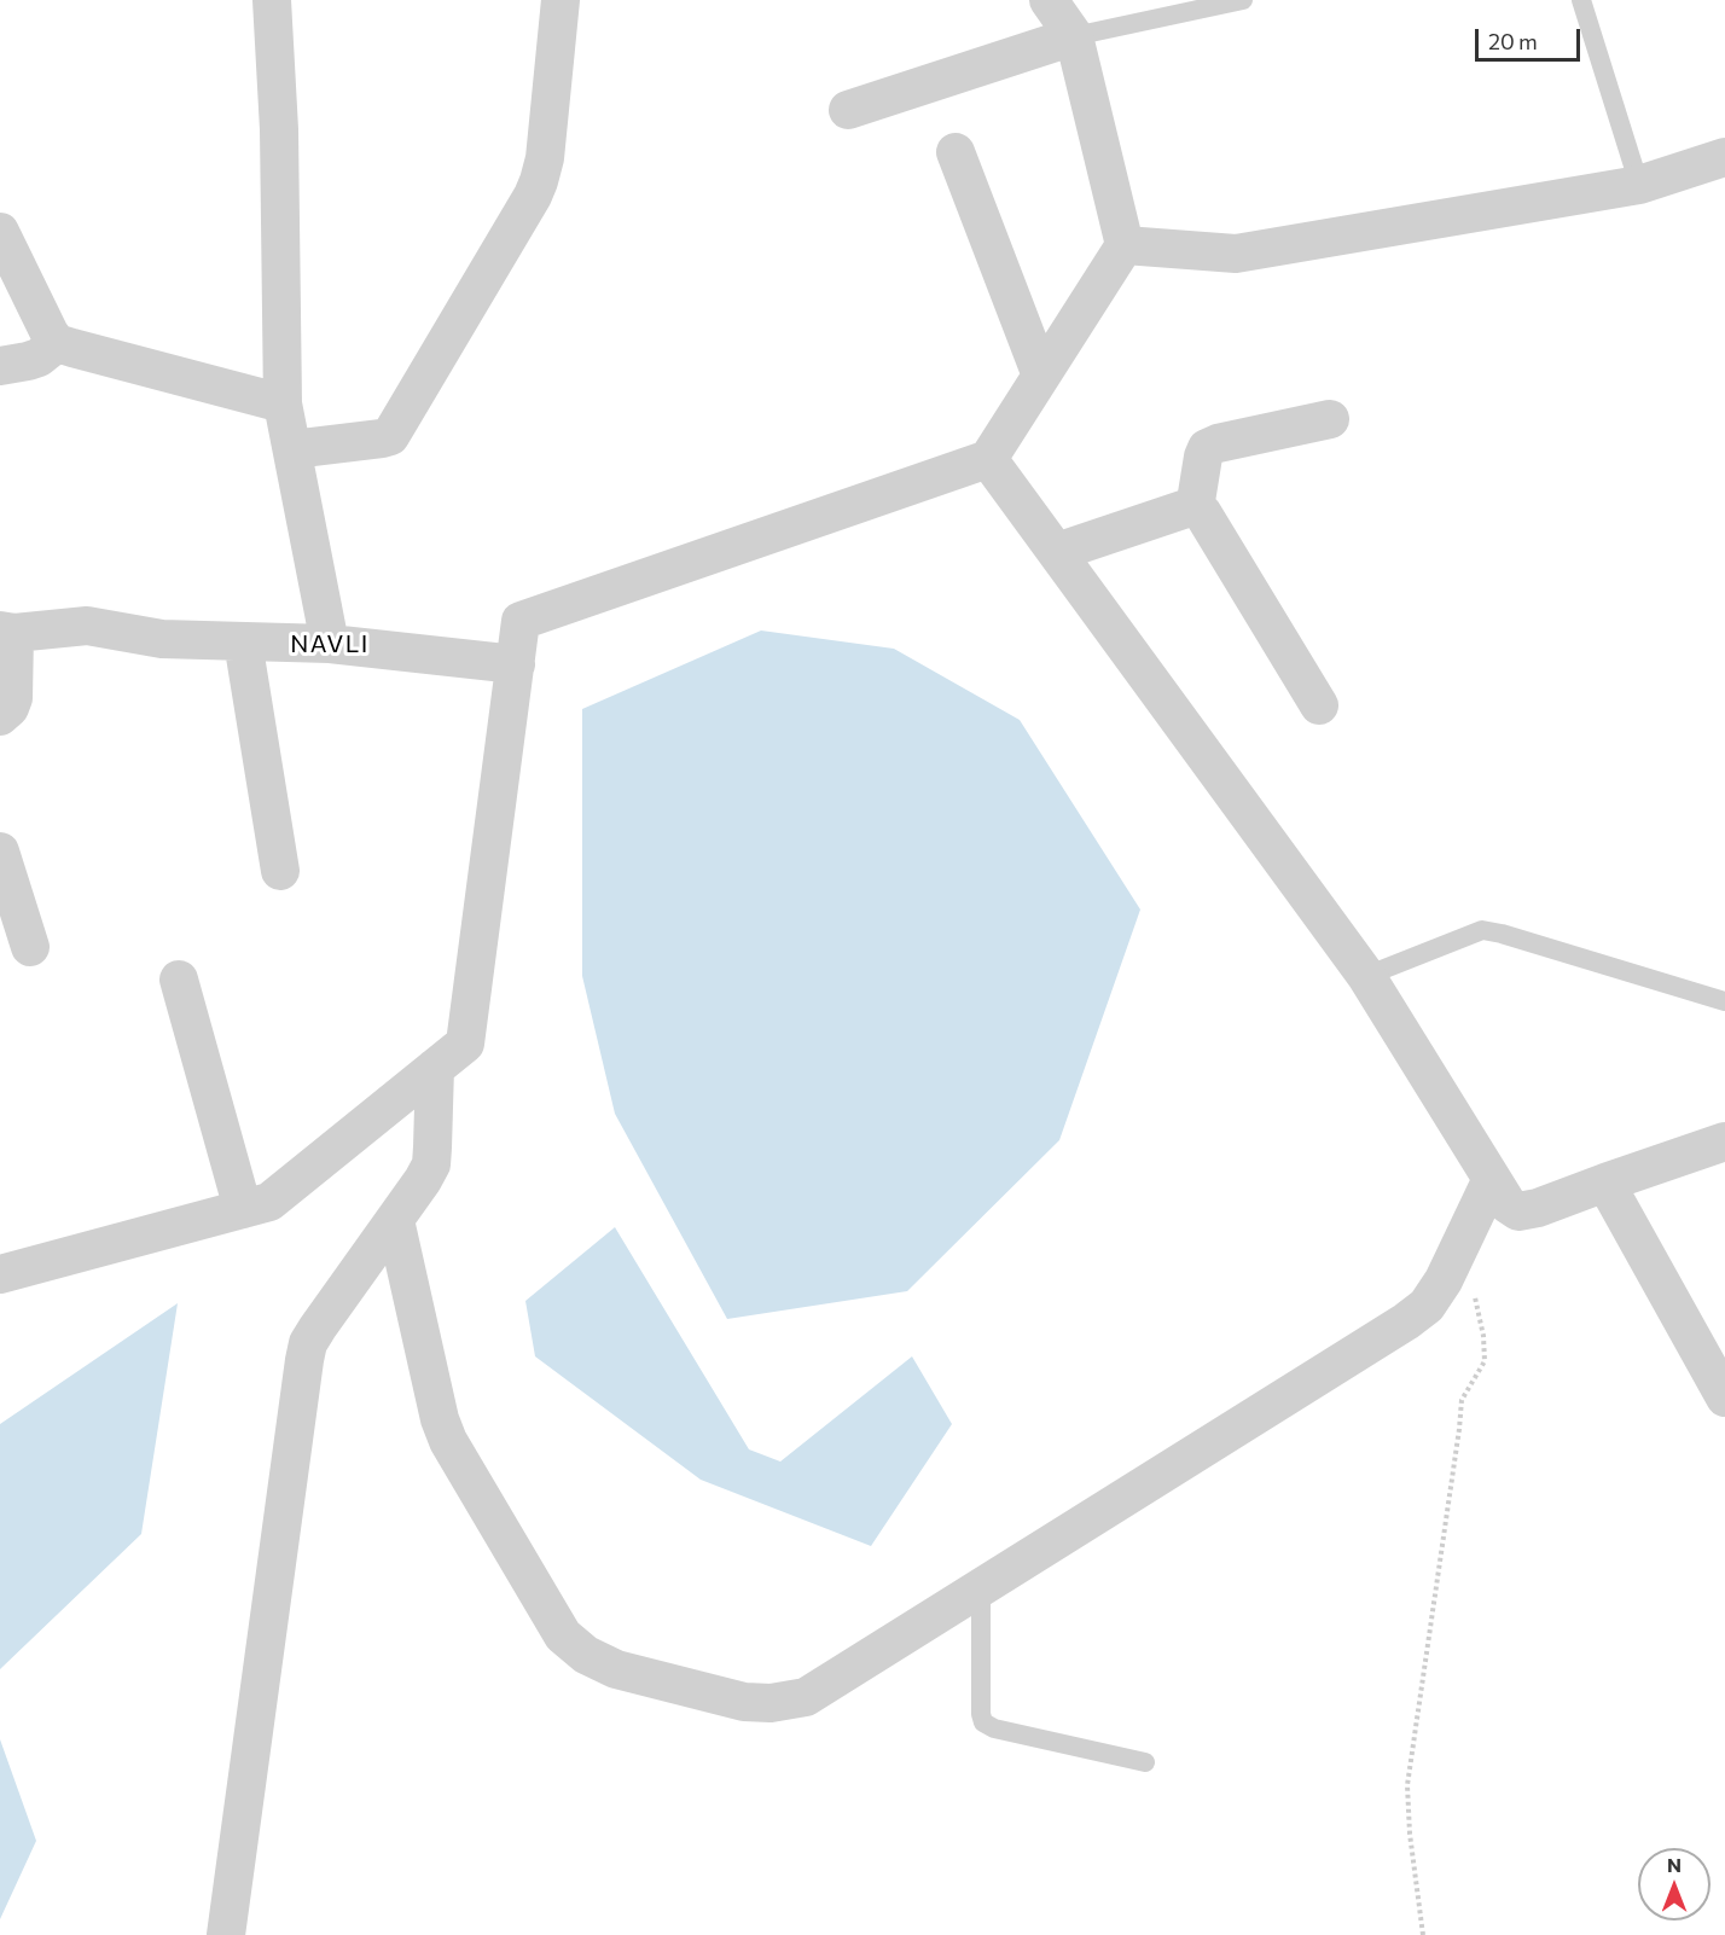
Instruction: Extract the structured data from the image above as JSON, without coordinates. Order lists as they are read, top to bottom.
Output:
{
  "districts": ["NAVLI"],
  "scale_bar": "20 m",
  "north": "top"
}
